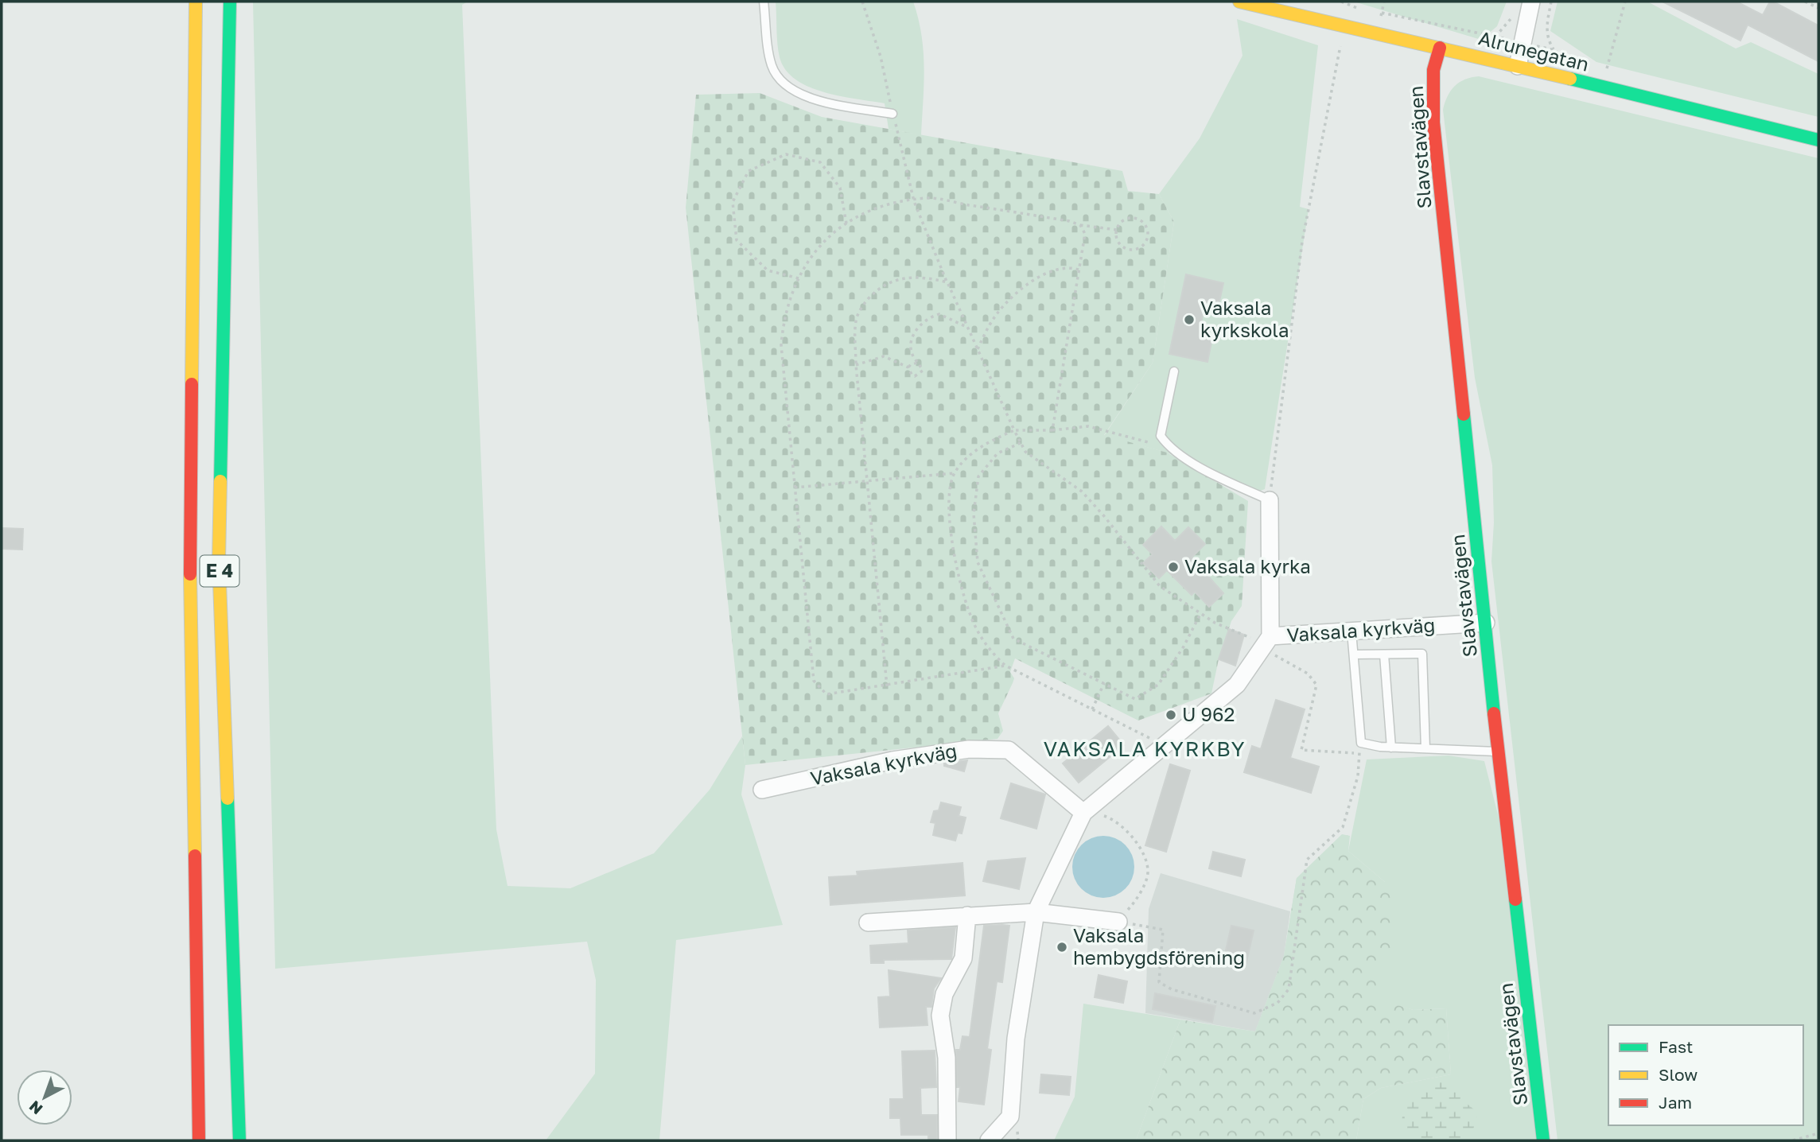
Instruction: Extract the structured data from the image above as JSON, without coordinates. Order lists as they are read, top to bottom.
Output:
{
  "streets": {
    "main road": ["Alrunegatan", "Slavstavägen", "E 4"],
    "street": ["Vaksala kyrkväg"]
  },
  "crossings": [
    ["Alrunegatan", "Slavstavägen"],
    ["Slavstavägen", "Vaksala kyrkväg"]
  ],
  "districts": ["VAKSALA KYRKBY"],
  "places": [
    "Vaksala kyrkskola",
    "Vaksala kyrka",
    "U 962",
    "Vaksala hembygdsförening"
  ],
  "legend": ["Fast", "Slow", "Jam"],
  "north": "bottom left"
}
